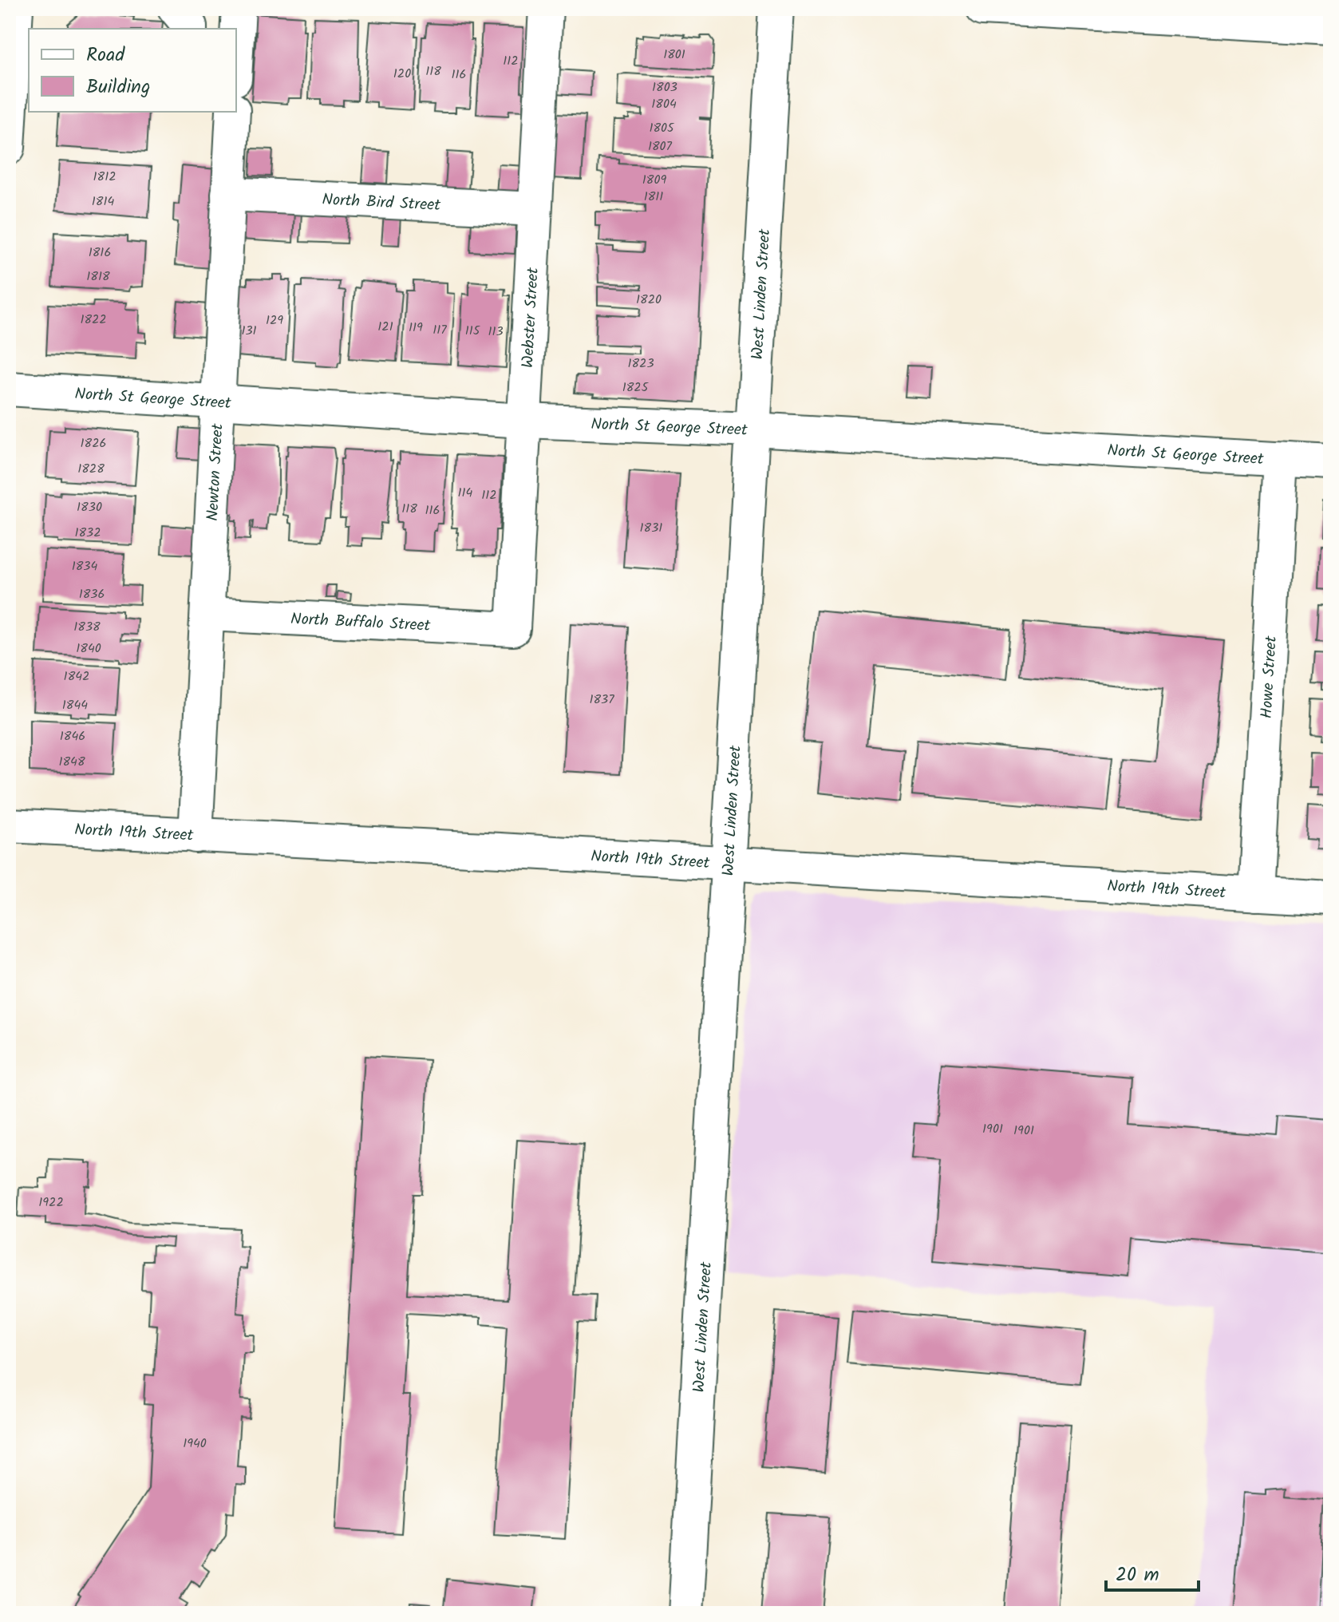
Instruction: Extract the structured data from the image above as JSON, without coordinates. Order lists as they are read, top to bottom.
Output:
{
  "streets": {
    "street": [
      "North Bird Street",
      "West Linden Street",
      "Webster Street",
      "North St George Street",
      "Newton Street",
      "North Buffalo Street",
      "Howe Street",
      "North 19th Street"
    ]
  },
  "crossings": [
    ["North Bird Street", "Webster Street"],
    ["North Bird Street", "Newton Street"],
    ["West Linden Street", "North St George Street"],
    ["West Linden Street", "North 19th Street"],
    ["Webster Street", "North St George Street"],
    ["Webster Street", "North Buffalo Street"],
    ["North St George Street", "Newton Street"],
    ["North St George Street", "Howe Street"],
    ["Newton Street", "North Buffalo Street"],
    ["Newton Street", "North 19th Street"],
    ["Howe Street", "North 19th Street"]
  ],
  "house_numbers": [
    "1801",
    "112",
    "118",
    "120",
    "116",
    "1803",
    "1804",
    "1805",
    "1807",
    "1812",
    "1809",
    "1811",
    "1814",
    "1816",
    "1818",
    "1820",
    "1822",
    "129",
    "121",
    "119",
    "117",
    "131",
    "115",
    "113",
    "1823",
    "1825",
    "1826",
    "1828",
    "114",
    "112",
    "1830",
    "118",
    "116",
    "1831",
    "1832",
    "1834",
    "1836",
    "1838",
    "1840",
    "1842",
    "1837",
    "1844",
    "1846",
    "1848",
    "1901",
    "1901",
    "1922",
    "1940"
  ],
  "legend": ["Road", "Building"],
  "scale_bar": "20 m"
}
